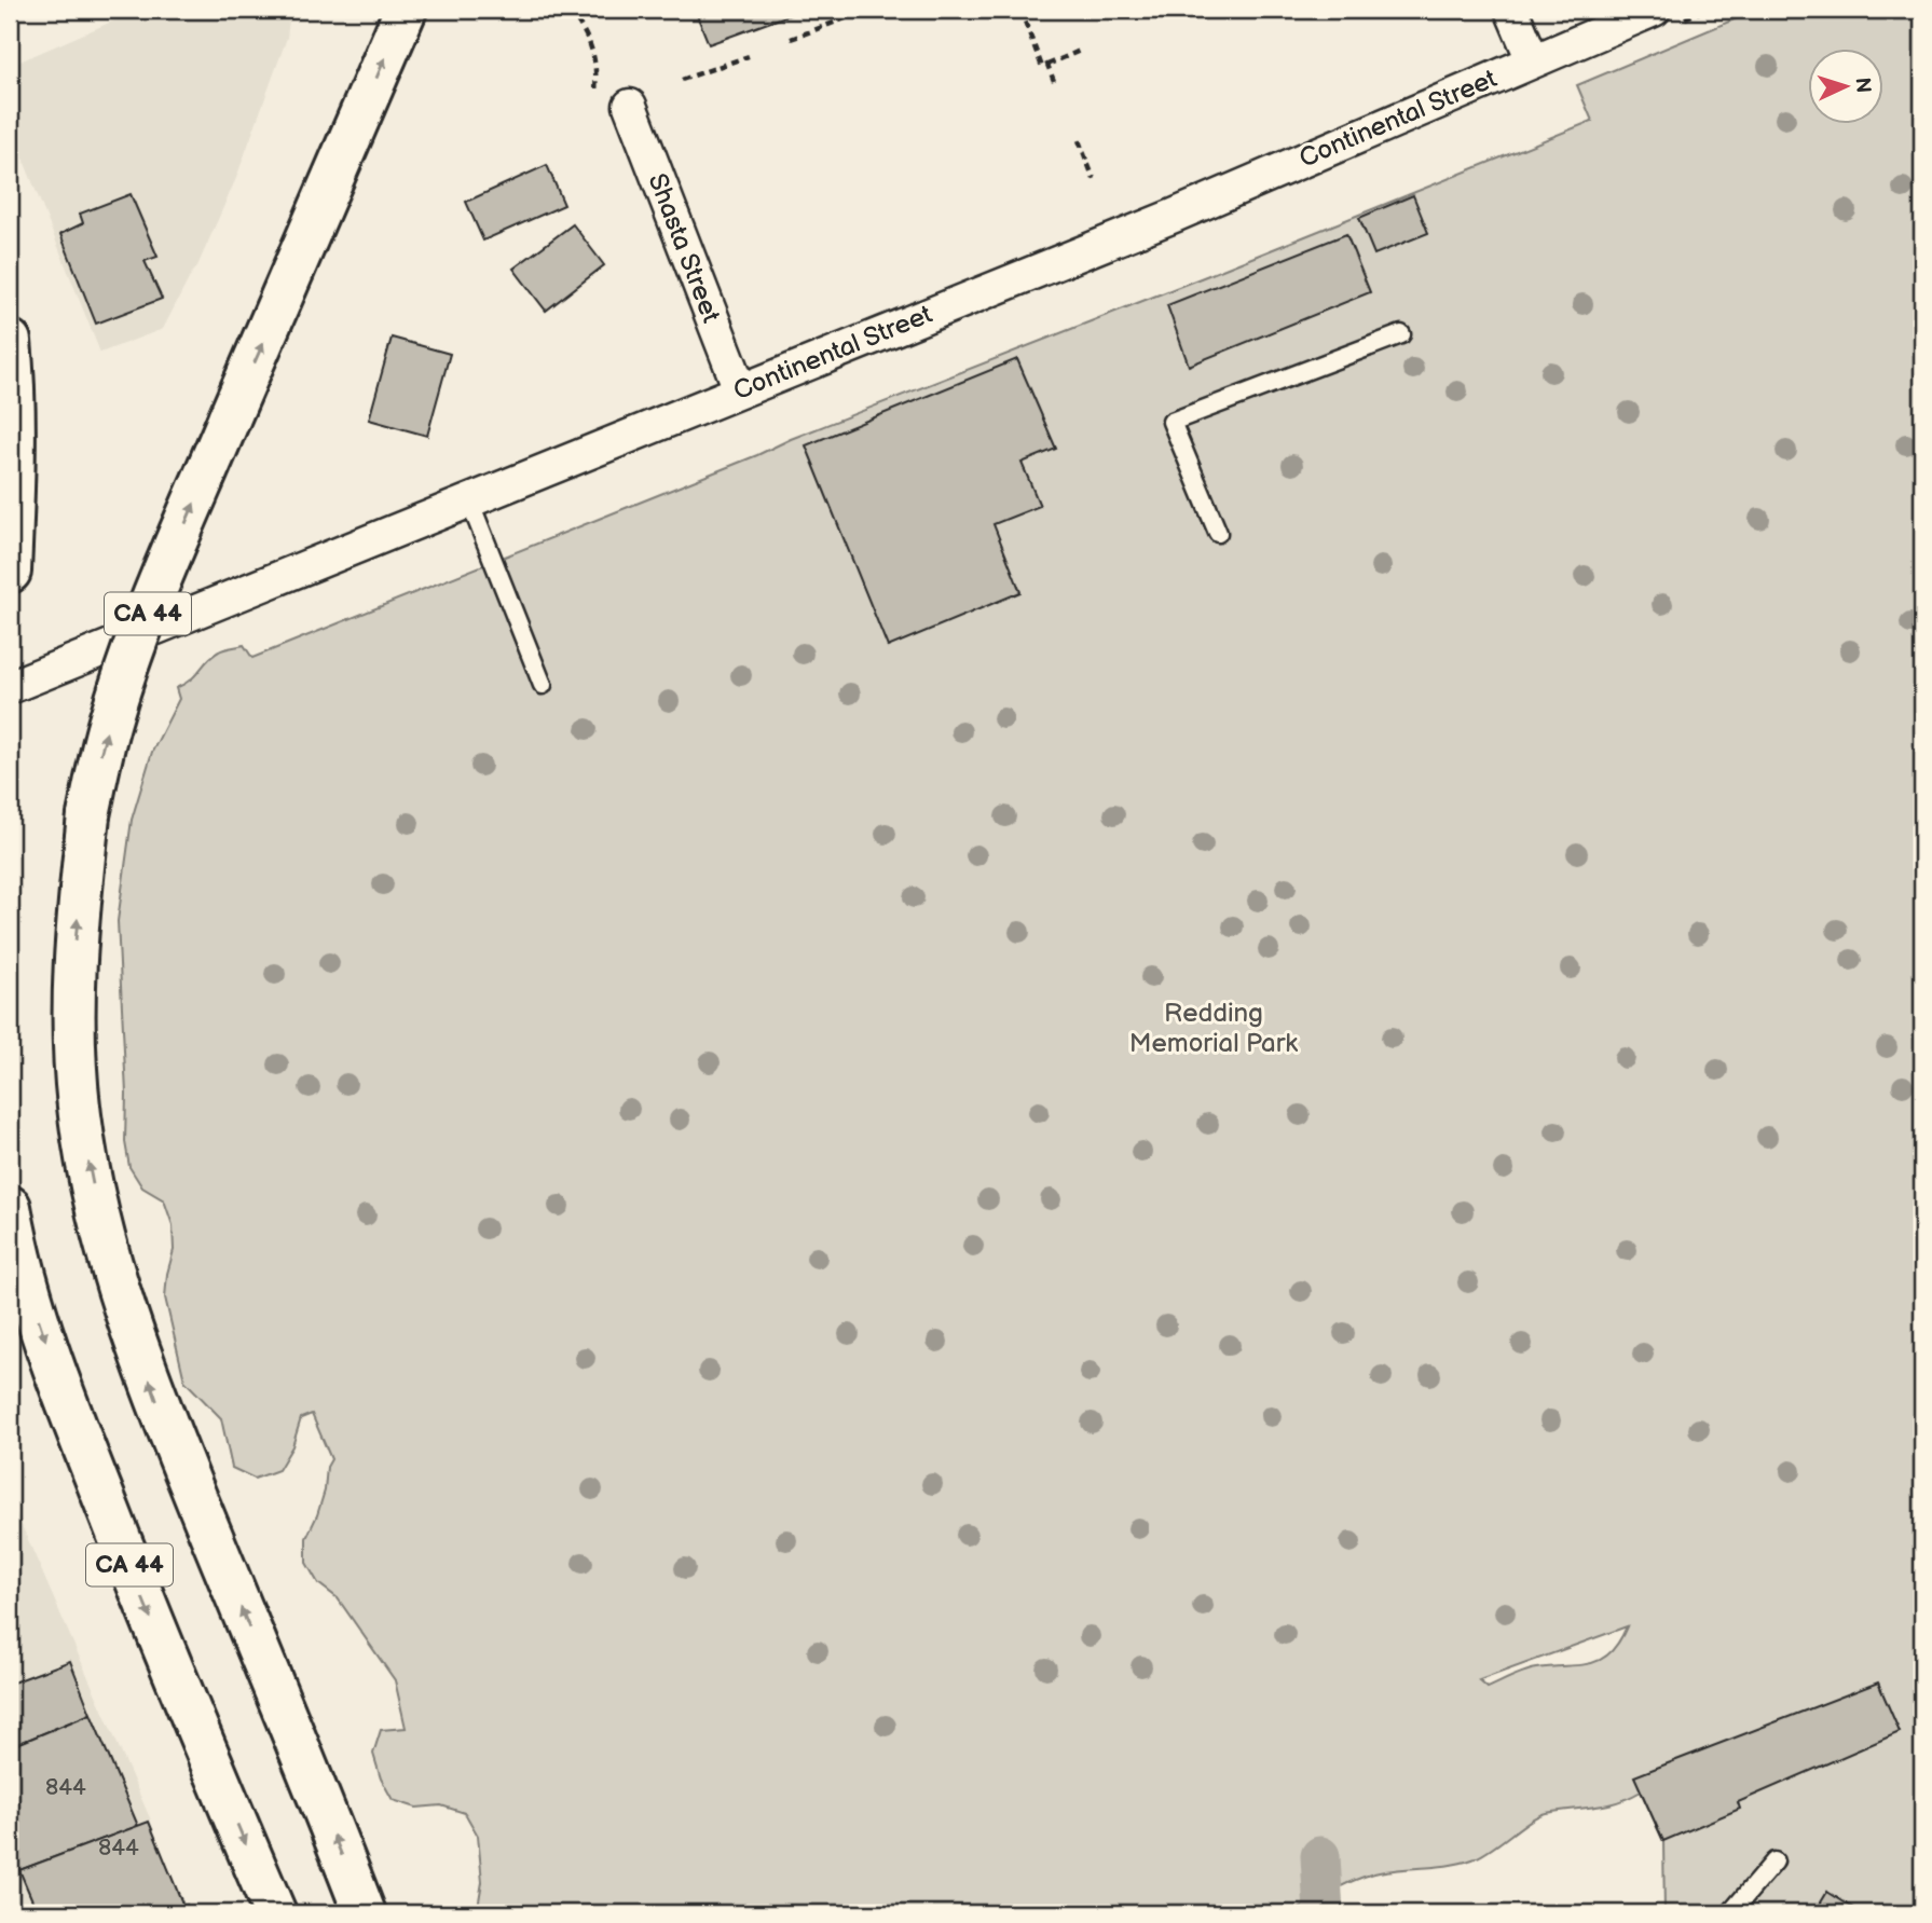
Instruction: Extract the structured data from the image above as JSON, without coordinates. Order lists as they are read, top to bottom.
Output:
{
  "streets": {
    "highway": ["CA 44"],
    "street": ["Continental Street", "Shasta Street"]
  },
  "crossings": [
    ["Continental Street", "Shasta Street"]
  ],
  "parks": ["Redding Memorial Park"],
  "house_numbers": ["844", "844"],
  "north": "right"
}
